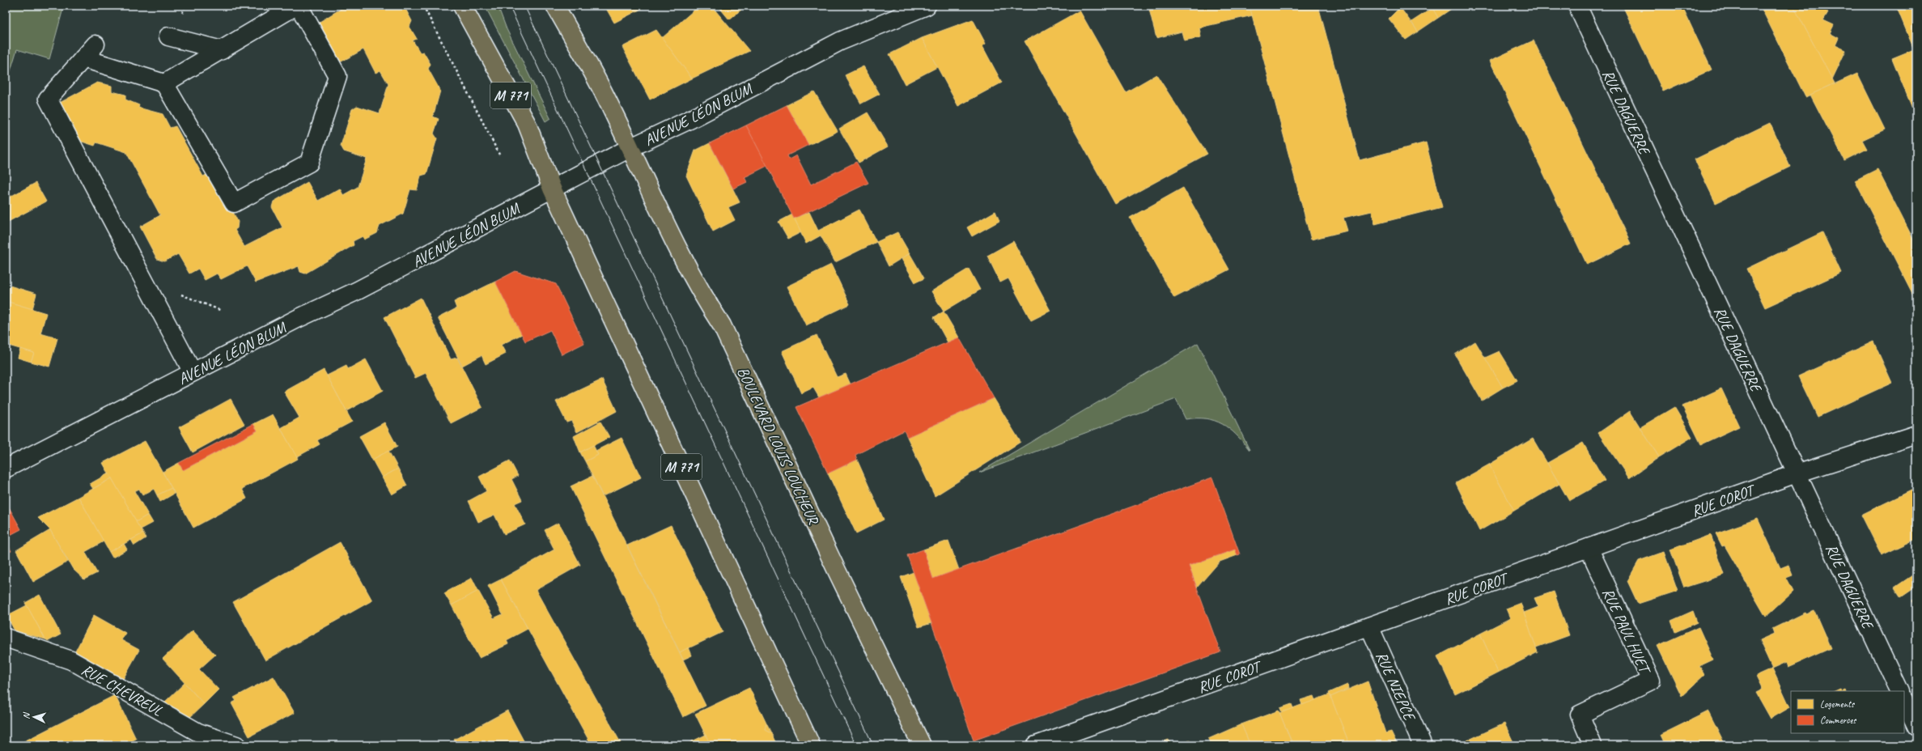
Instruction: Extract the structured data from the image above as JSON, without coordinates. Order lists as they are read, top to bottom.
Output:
{
  "streets": {
    "main road": ["M 771", "BOULEVARD LOUIS LOUCHEUR"],
    "street": [
      "RUE DAGUERRE",
      "AVENUE LÉON BLUM",
      "RUE COROT",
      "RUE PAUL HUET",
      "RUE NIEPCE",
      "RUE CHEVREUL"
    ]
  },
  "crossings": [
    ["M 771", "AVENUE LÉON BLUM"],
    ["RUE DAGUERRE", "RUE COROT"],
    ["AVENUE LÉON BLUM", "BOULEVARD LOUIS LOUCHEUR"],
    ["RUE COROT", "RUE PAUL HUET"],
    ["RUE COROT", "RUE NIEPCE"]
  ],
  "legend": ["Logements", "Commerces"],
  "north": "left"
}
